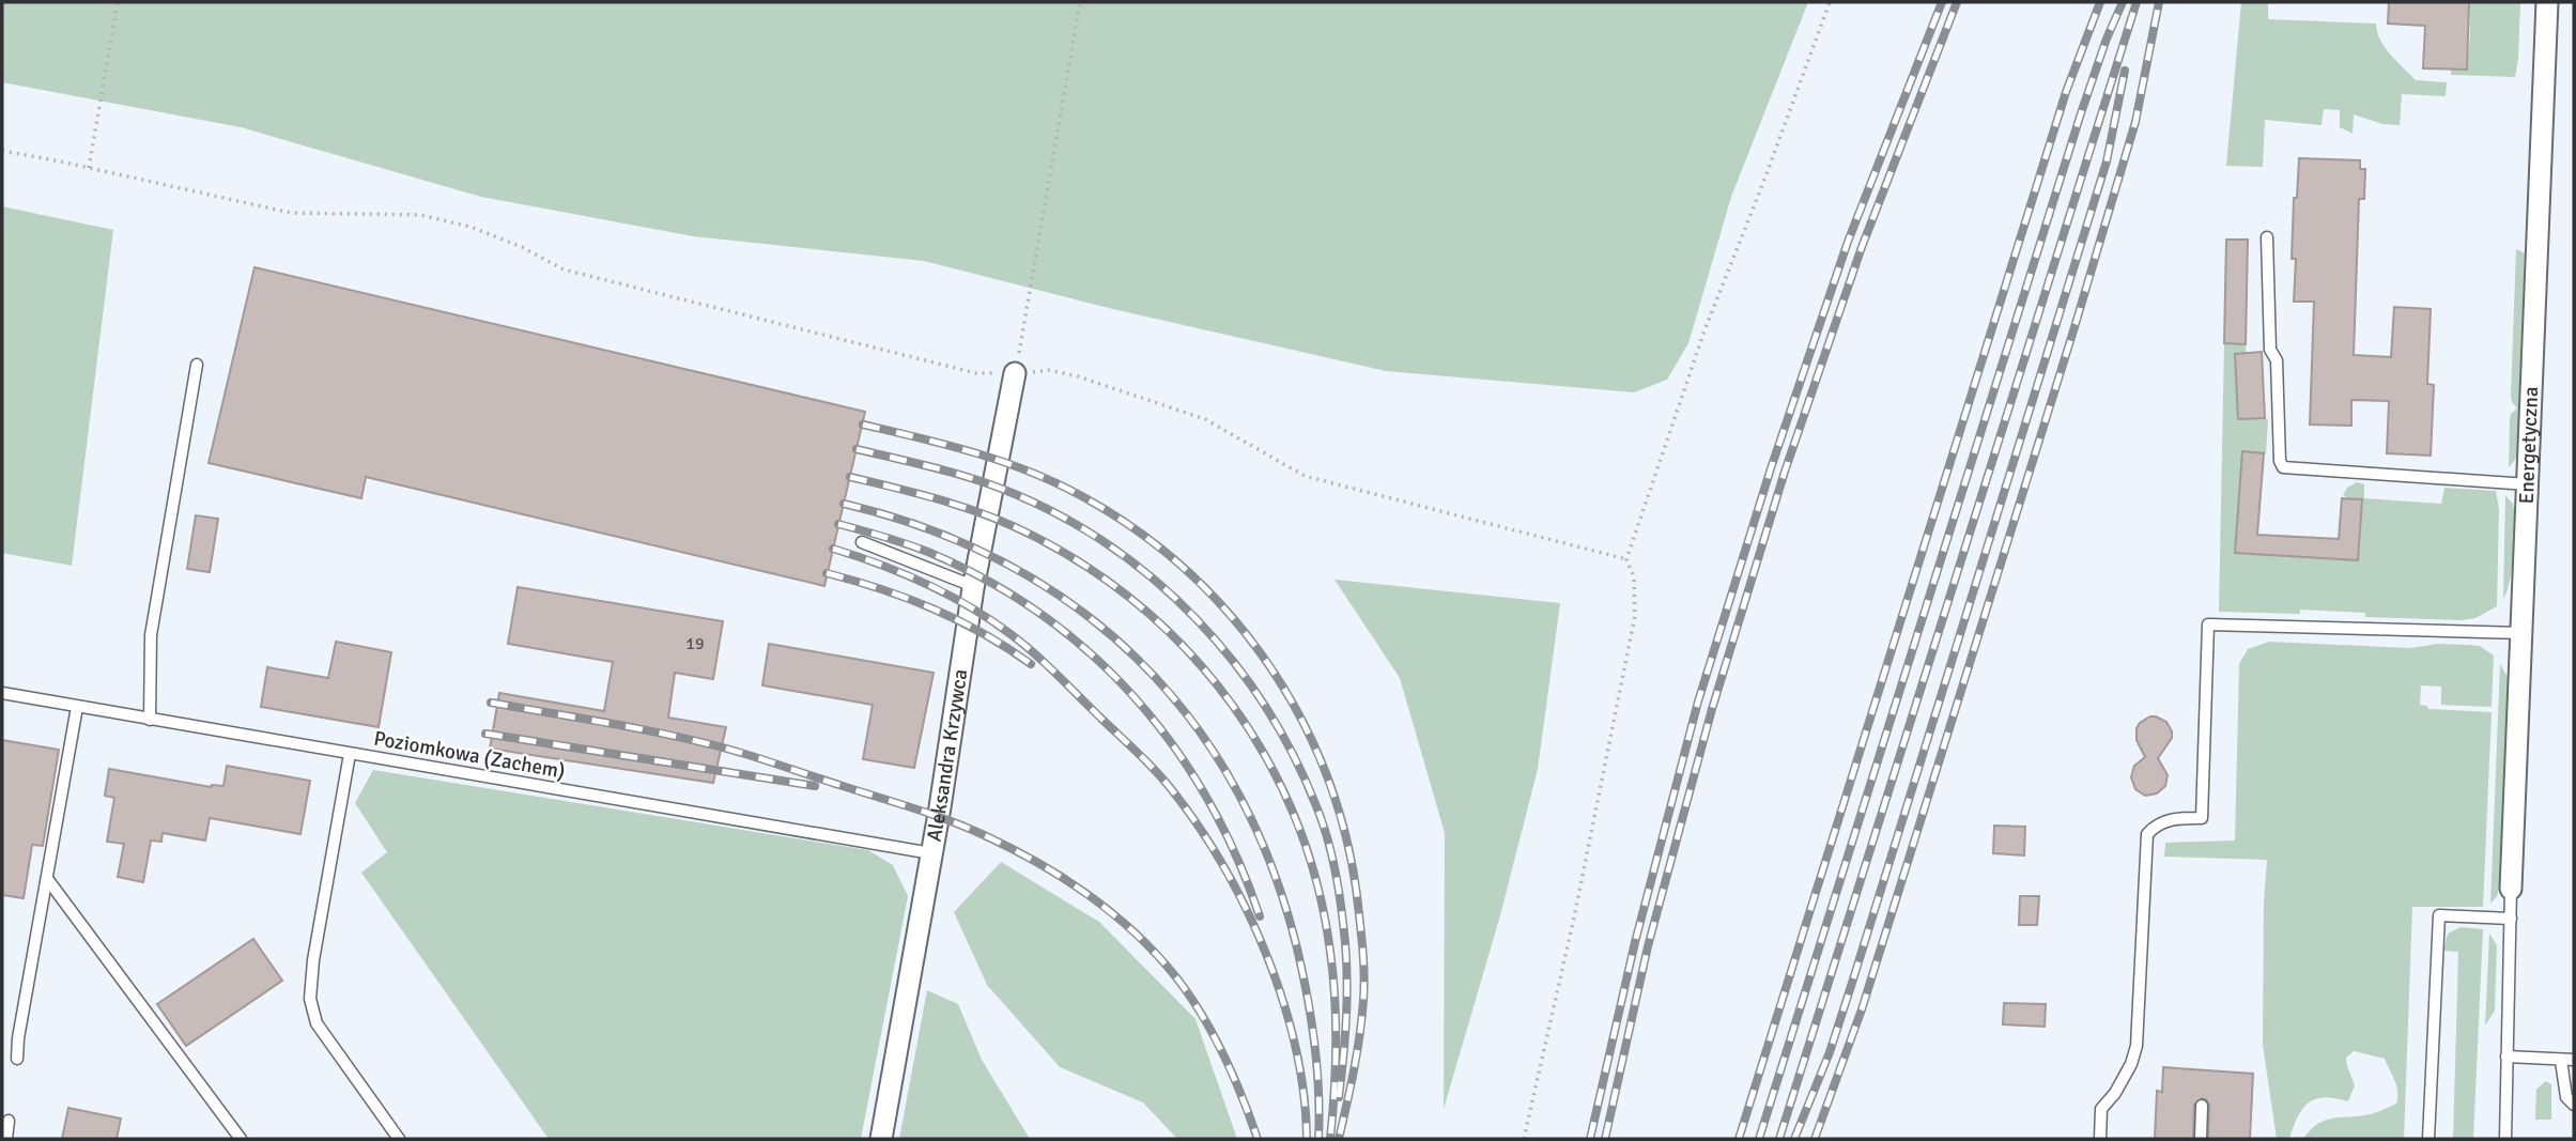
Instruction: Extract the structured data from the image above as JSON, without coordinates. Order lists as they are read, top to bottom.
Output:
{
  "streets": {
    "street": ["Energetyczna", "Aleksandra Krzywca"],
    "lane": ["Poziomkowa (Zachem)"]
  },
  "crossings": [
    ["Poziomkowa (Zachem)", "Aleksandra Krzywca"]
  ],
  "house_numbers": ["19"]
}
